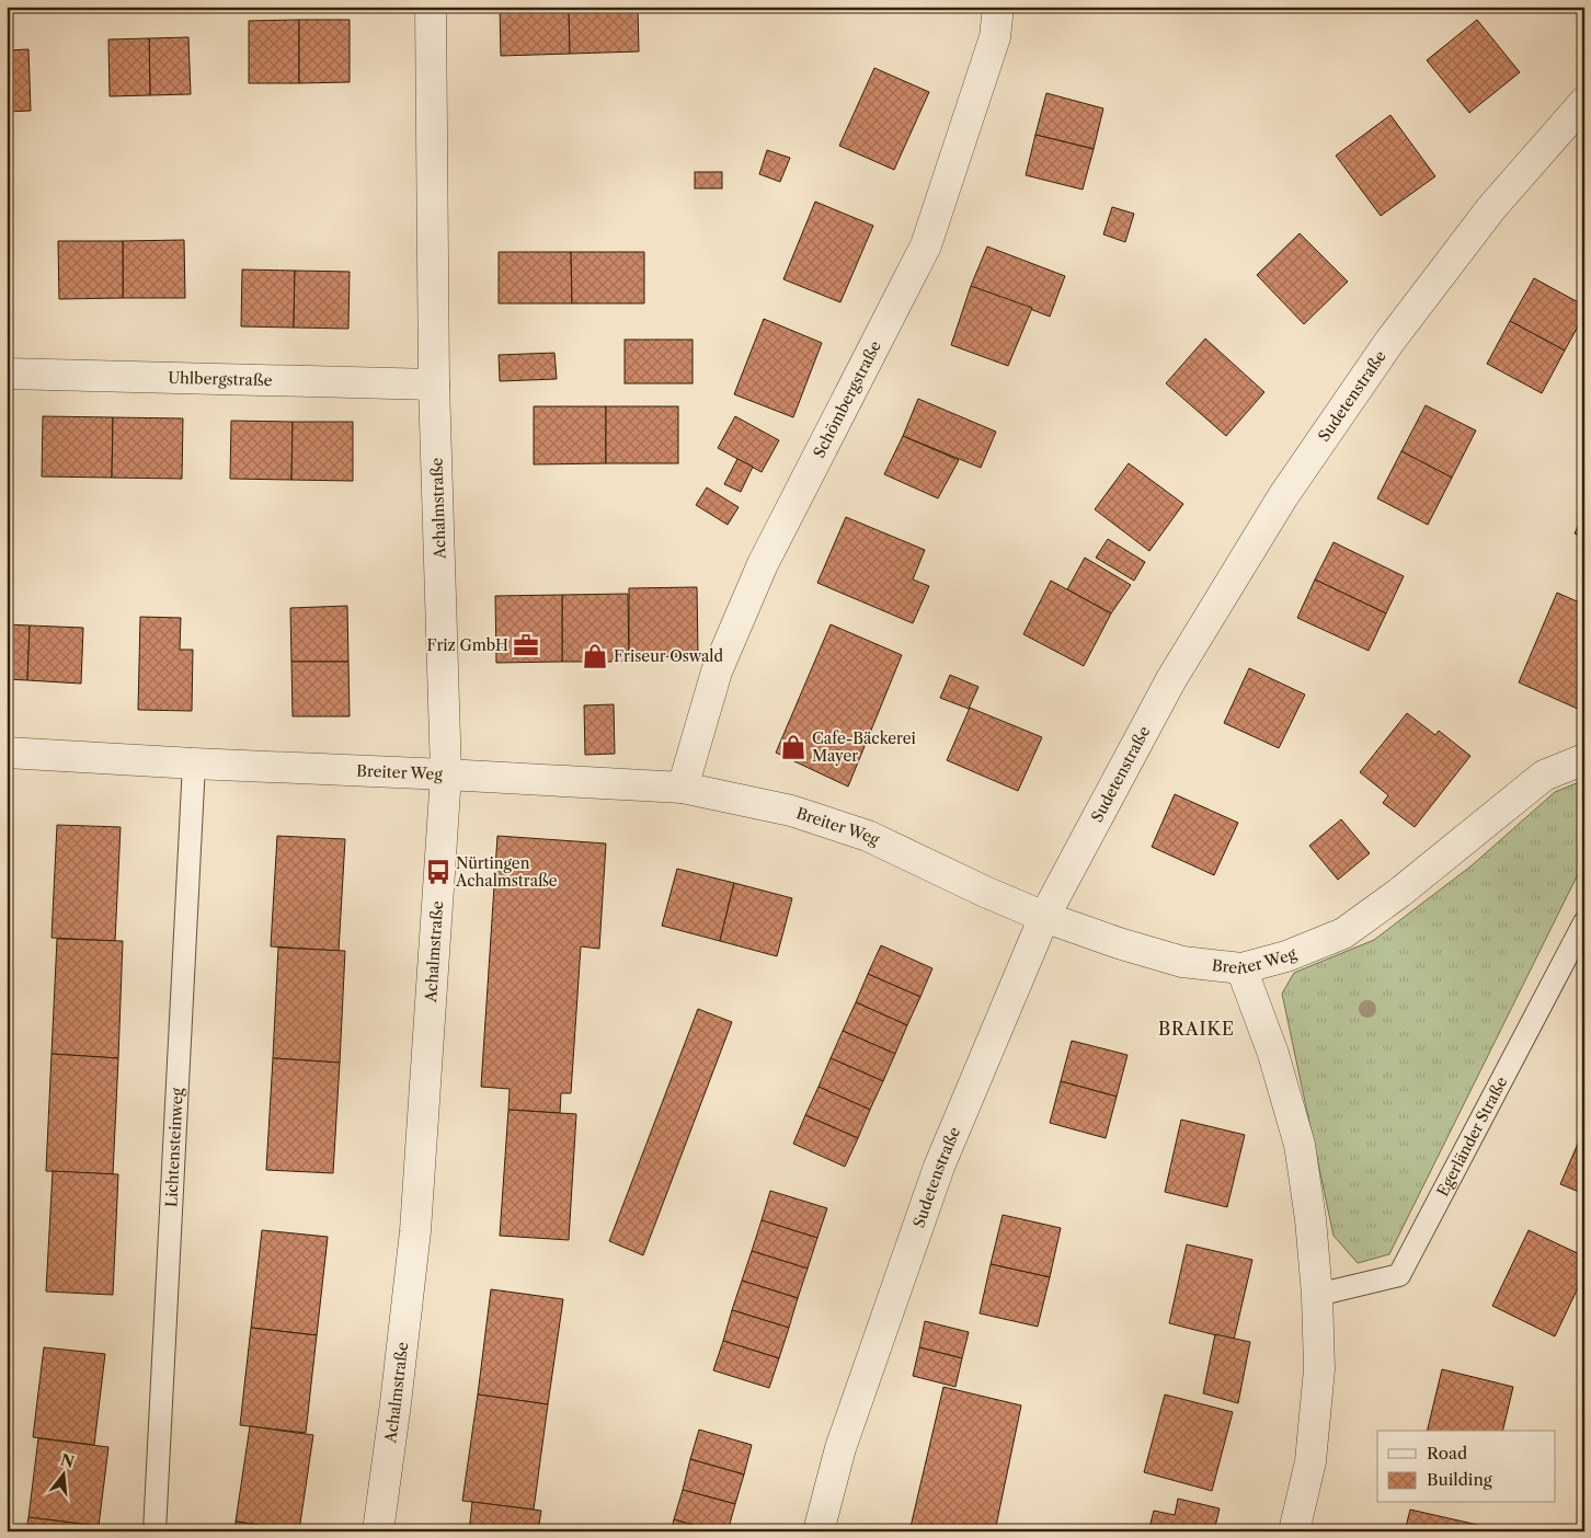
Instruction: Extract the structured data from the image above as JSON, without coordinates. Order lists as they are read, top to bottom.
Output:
{
  "streets": {
    "street": [
      "Uhlbergstraße",
      "Sudetenstraße",
      "Schömbergstraße",
      "Achalmstraße",
      "Breiter Weg"
    ],
    "lane": ["Egerländer Straße", "Lichtensteinweg"]
  },
  "crossings": [
    ["Uhlbergstraße", "Achalmstraße"],
    ["Sudetenstraße", "Breiter Weg"],
    ["Schömbergstraße", "Breiter Weg"],
    ["Achalmstraße", "Breiter Weg"],
    ["Breiter Weg", "Lichtensteinweg"]
  ],
  "districts": ["BRAIKE"],
  "places": {
    "office": ["Friz GmbH"],
    "shop": ["Friseur Oswald", "Cafe-Bäckerei Mayer"],
    "bus stop": ["Nürtingen Achalmstraße"]
  },
  "legend": ["Road", "Building"],
  "north": "top"
}
